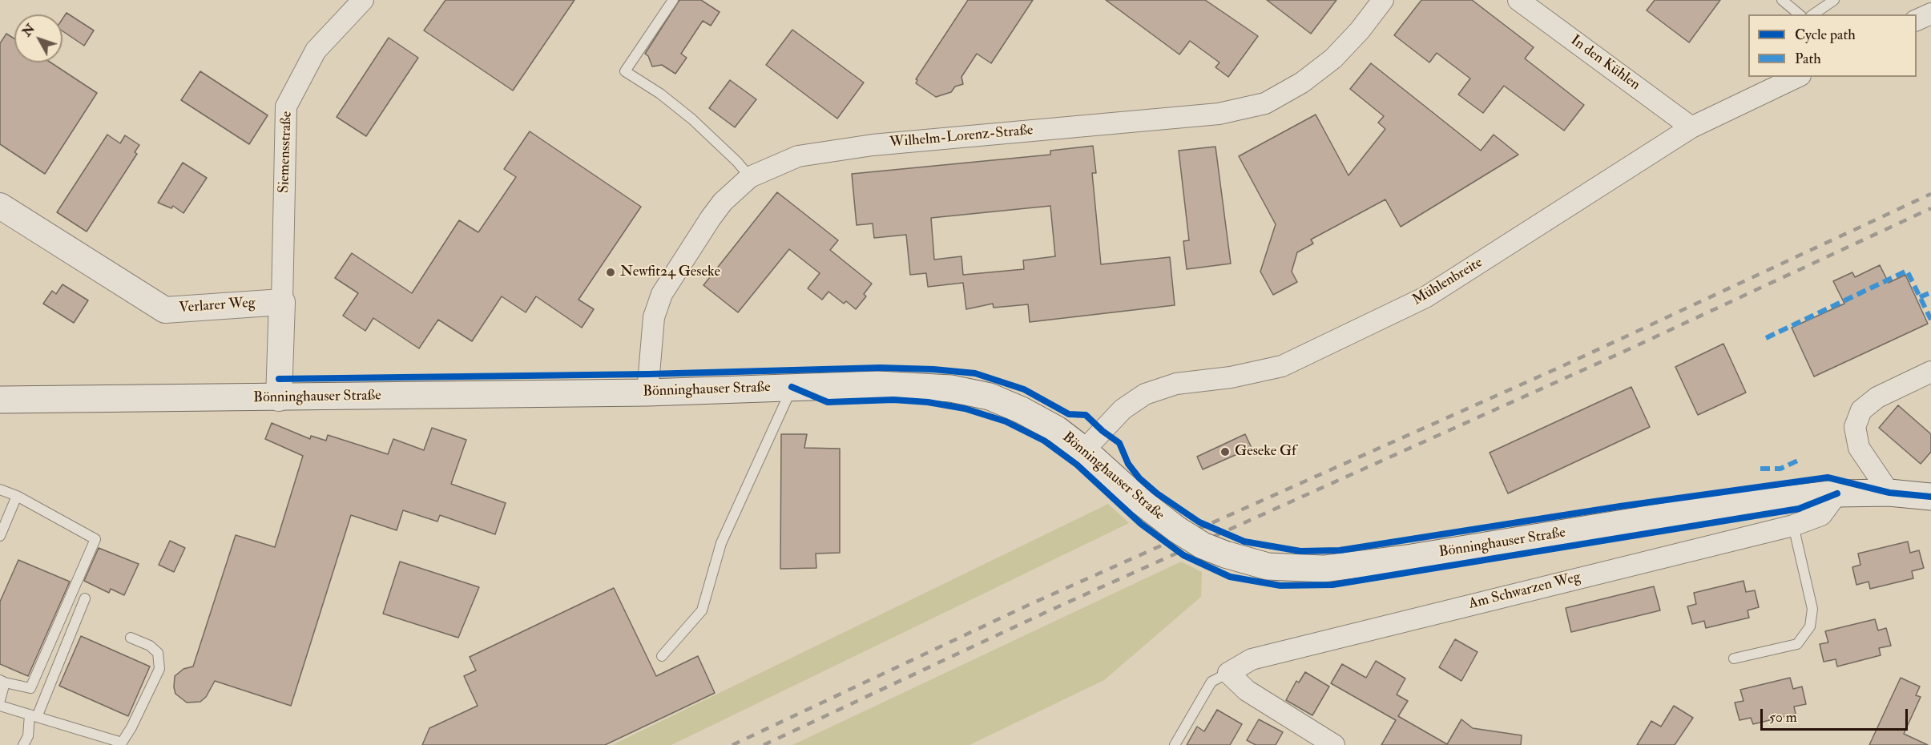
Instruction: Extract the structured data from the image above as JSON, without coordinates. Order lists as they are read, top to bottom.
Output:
{
  "streets": {
    "main road": ["Bönninghauser Straße"],
    "street": [
      "In den Kühlen",
      "Wilhelm-Lorenz-Straße",
      "Siemensstraße",
      "Mühlenbreite",
      "Verlarer Weg",
      "Am Schwarzen Weg"
    ]
  },
  "crossings": [
    ["In den Kühlen", "Mühlenbreite"],
    ["Wilhelm-Lorenz-Straße", "Bönninghauser Straße"],
    ["Siemensstraße", "Verlarer Weg"],
    ["Mühlenbreite", "Bönninghauser Straße"],
    ["Bönninghauser Straße", "Am Schwarzen Weg"]
  ],
  "places": ["Newfit24 Geseke", "Geseke Gf"],
  "legend": ["Cycle path", "Path"],
  "scale_bar": "50 m",
  "north": "top left"
}
